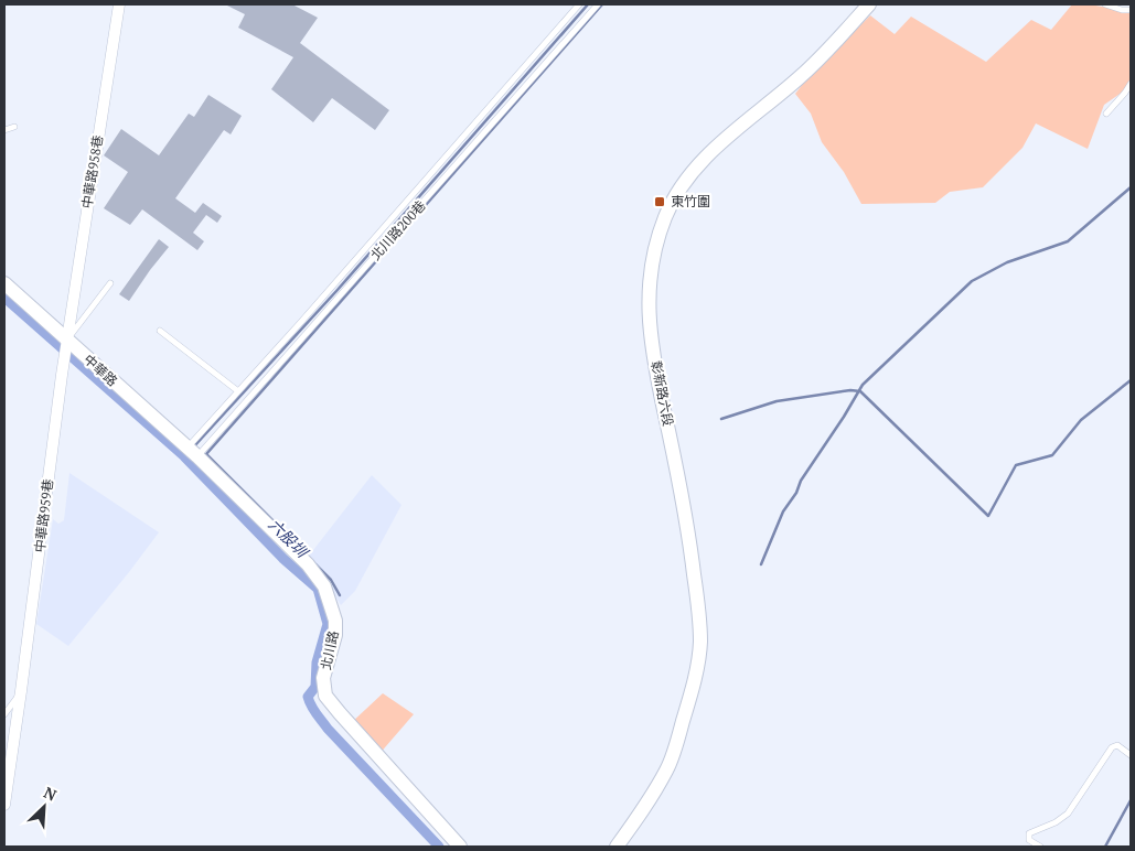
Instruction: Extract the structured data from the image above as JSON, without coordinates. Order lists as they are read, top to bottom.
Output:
{
  "streets": {
    "street": [
      "中華路958巷",
      "中華路",
      "彰新路六段",
      "中華路959巷",
      "北川路"
    ],
    "lane": ["北川路200巷"]
  },
  "crossings": [
    ["中華路958巷", "中華路"],
    ["中華路958巷", "中華路959巷"],
    ["北川路200巷", "中華路"],
    ["北川路200巷", "北川路"],
    ["中華路", "中華路959巷"],
    ["中華路", "北川路"]
  ],
  "water": ["六股圳"],
  "places": {
    "transit": ["東竹圍"]
  },
  "north": "top right"
}
